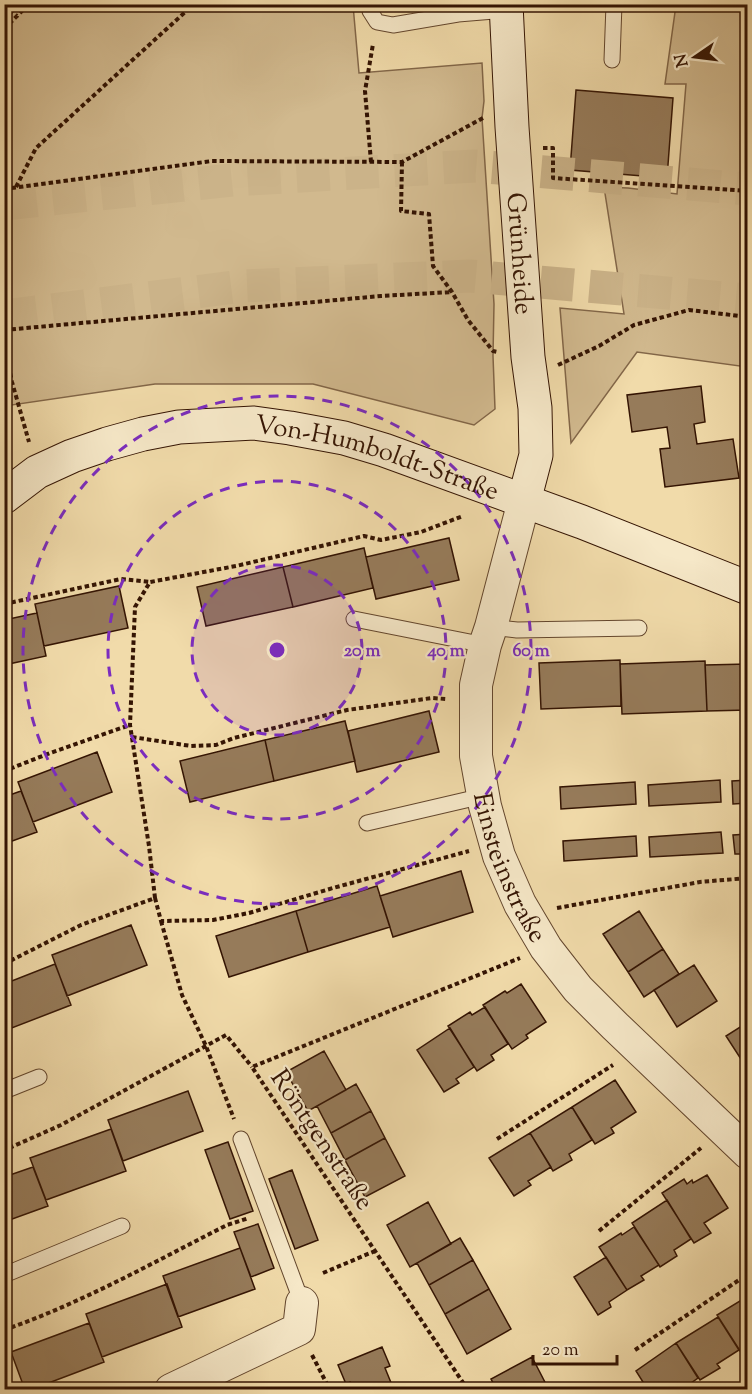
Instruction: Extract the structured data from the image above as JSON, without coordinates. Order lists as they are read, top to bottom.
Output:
{
  "streets": {
    "street": ["Grünheide", "Von-Humboldt-Straße", "Einsteinstraße"],
    "path": ["Röntgenstraße"]
  },
  "crossings": [
    ["Grünheide", "Von-Humboldt-Straße"],
    ["Grünheide", "Einsteinstraße"],
    ["Von-Humboldt-Straße", "Einsteinstraße"]
  ],
  "scale_bar": "20 m",
  "north": "left",
  "rings": ["20 m", "40 m", "60 m"]
}
